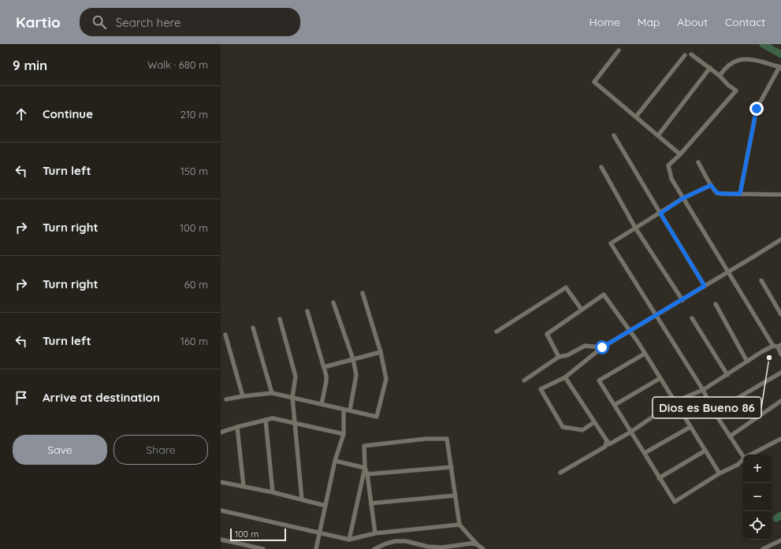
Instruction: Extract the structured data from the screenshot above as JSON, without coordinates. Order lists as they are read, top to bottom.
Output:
{
  "places": ["Dios es Bueno 86"],
  "scale_bar": "100 m",
  "page": {
    "header": "Kartio",
    "search": "Search here",
    "nav": [
      "Home",
      "Map",
      "About",
      "Contact"
    ],
    "heading": ["9 min", "Walk · 680 m"],
    "list": [
      ["Continue", "210 m"],
      ["Turn left", "150 m"],
      ["Turn right", "100 m"],
      ["Turn right", "60 m"],
      ["Turn left", "160 m"],
      "Arrive at destination"
    ],
    "buttons": ["Save", "Share"],
    "map_buttons": ["+", "−"],
    "scale": "100 m"
  }
}
